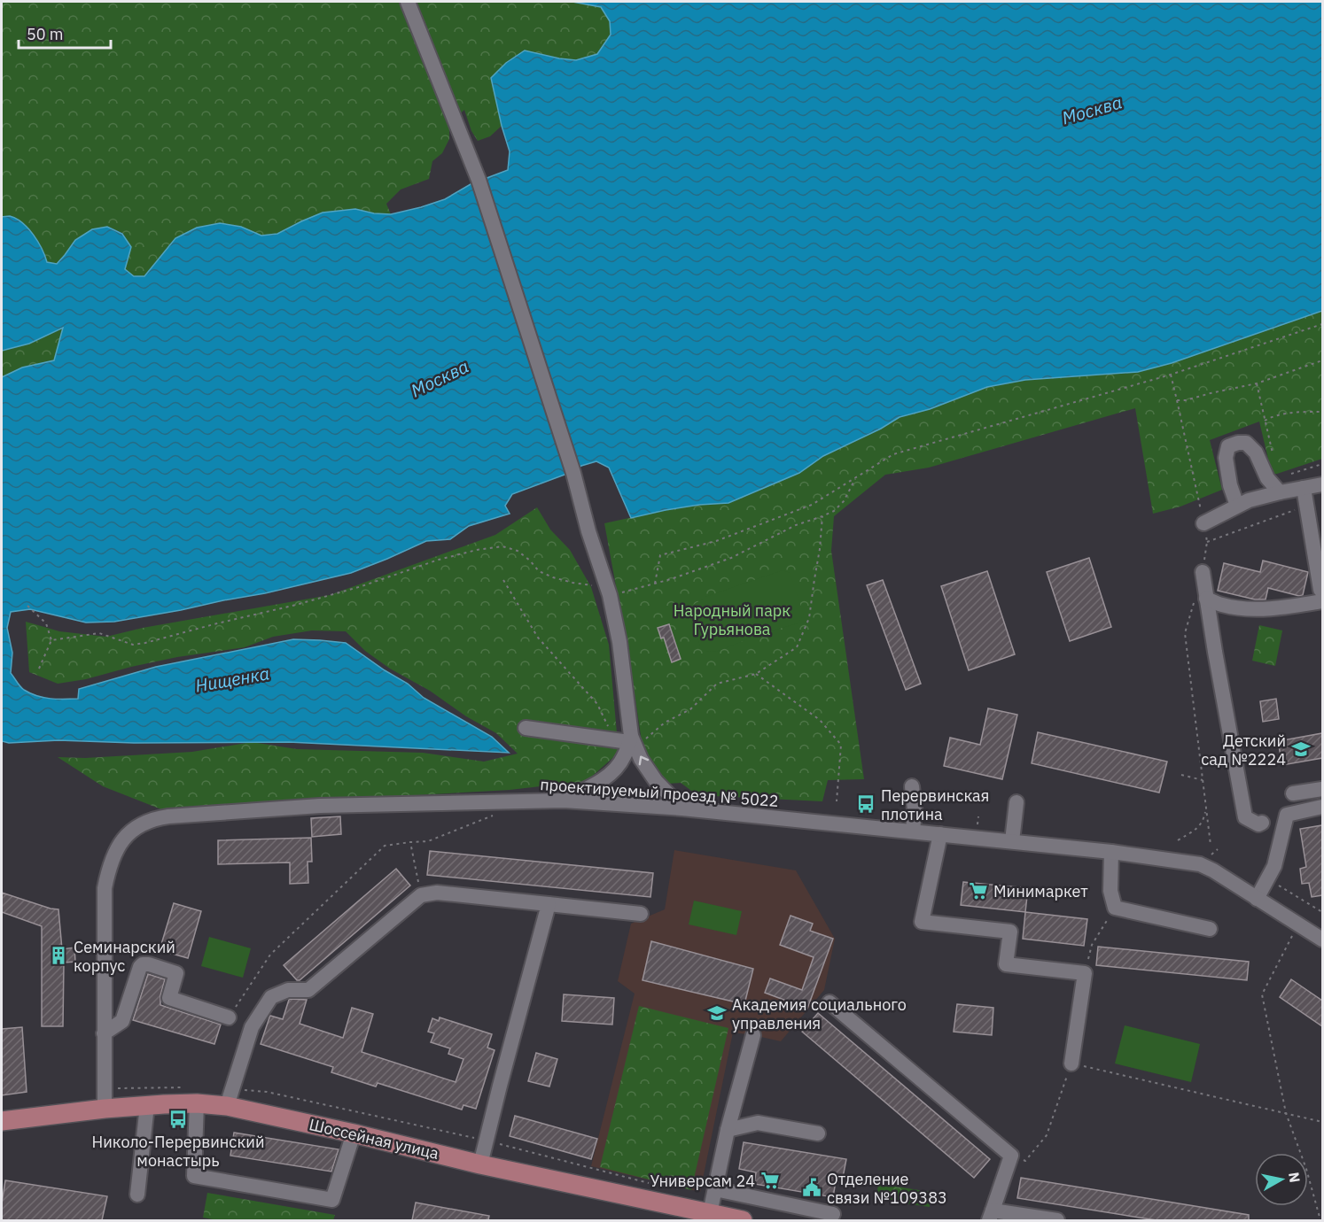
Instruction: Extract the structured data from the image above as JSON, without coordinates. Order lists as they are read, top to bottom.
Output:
{
  "streets": {
    "main road": ["Шоссейная улица"],
    "street": ["проектируемый проезд № 5022"]
  },
  "crossings": [
    ["проектируемый проезд № 5022", "Шоссейная улица"]
  ],
  "water": ["Москва", "Нищенка"],
  "parks": ["Народный парк Гурьянова"],
  "places": {
    "school or university": ["Детский сад №2224", "Академия социального управления"],
    "bus stop": ["Перервинская плотина", "Николо-Перервинский монастырь"],
    "supermarket": ["Минимаркет", "Универсам 24"],
    "building": ["Семинарский корпус"],
    "public building": ["Отделение связи №109383"]
  },
  "scale_bar": "50 m",
  "north": "right"
}
